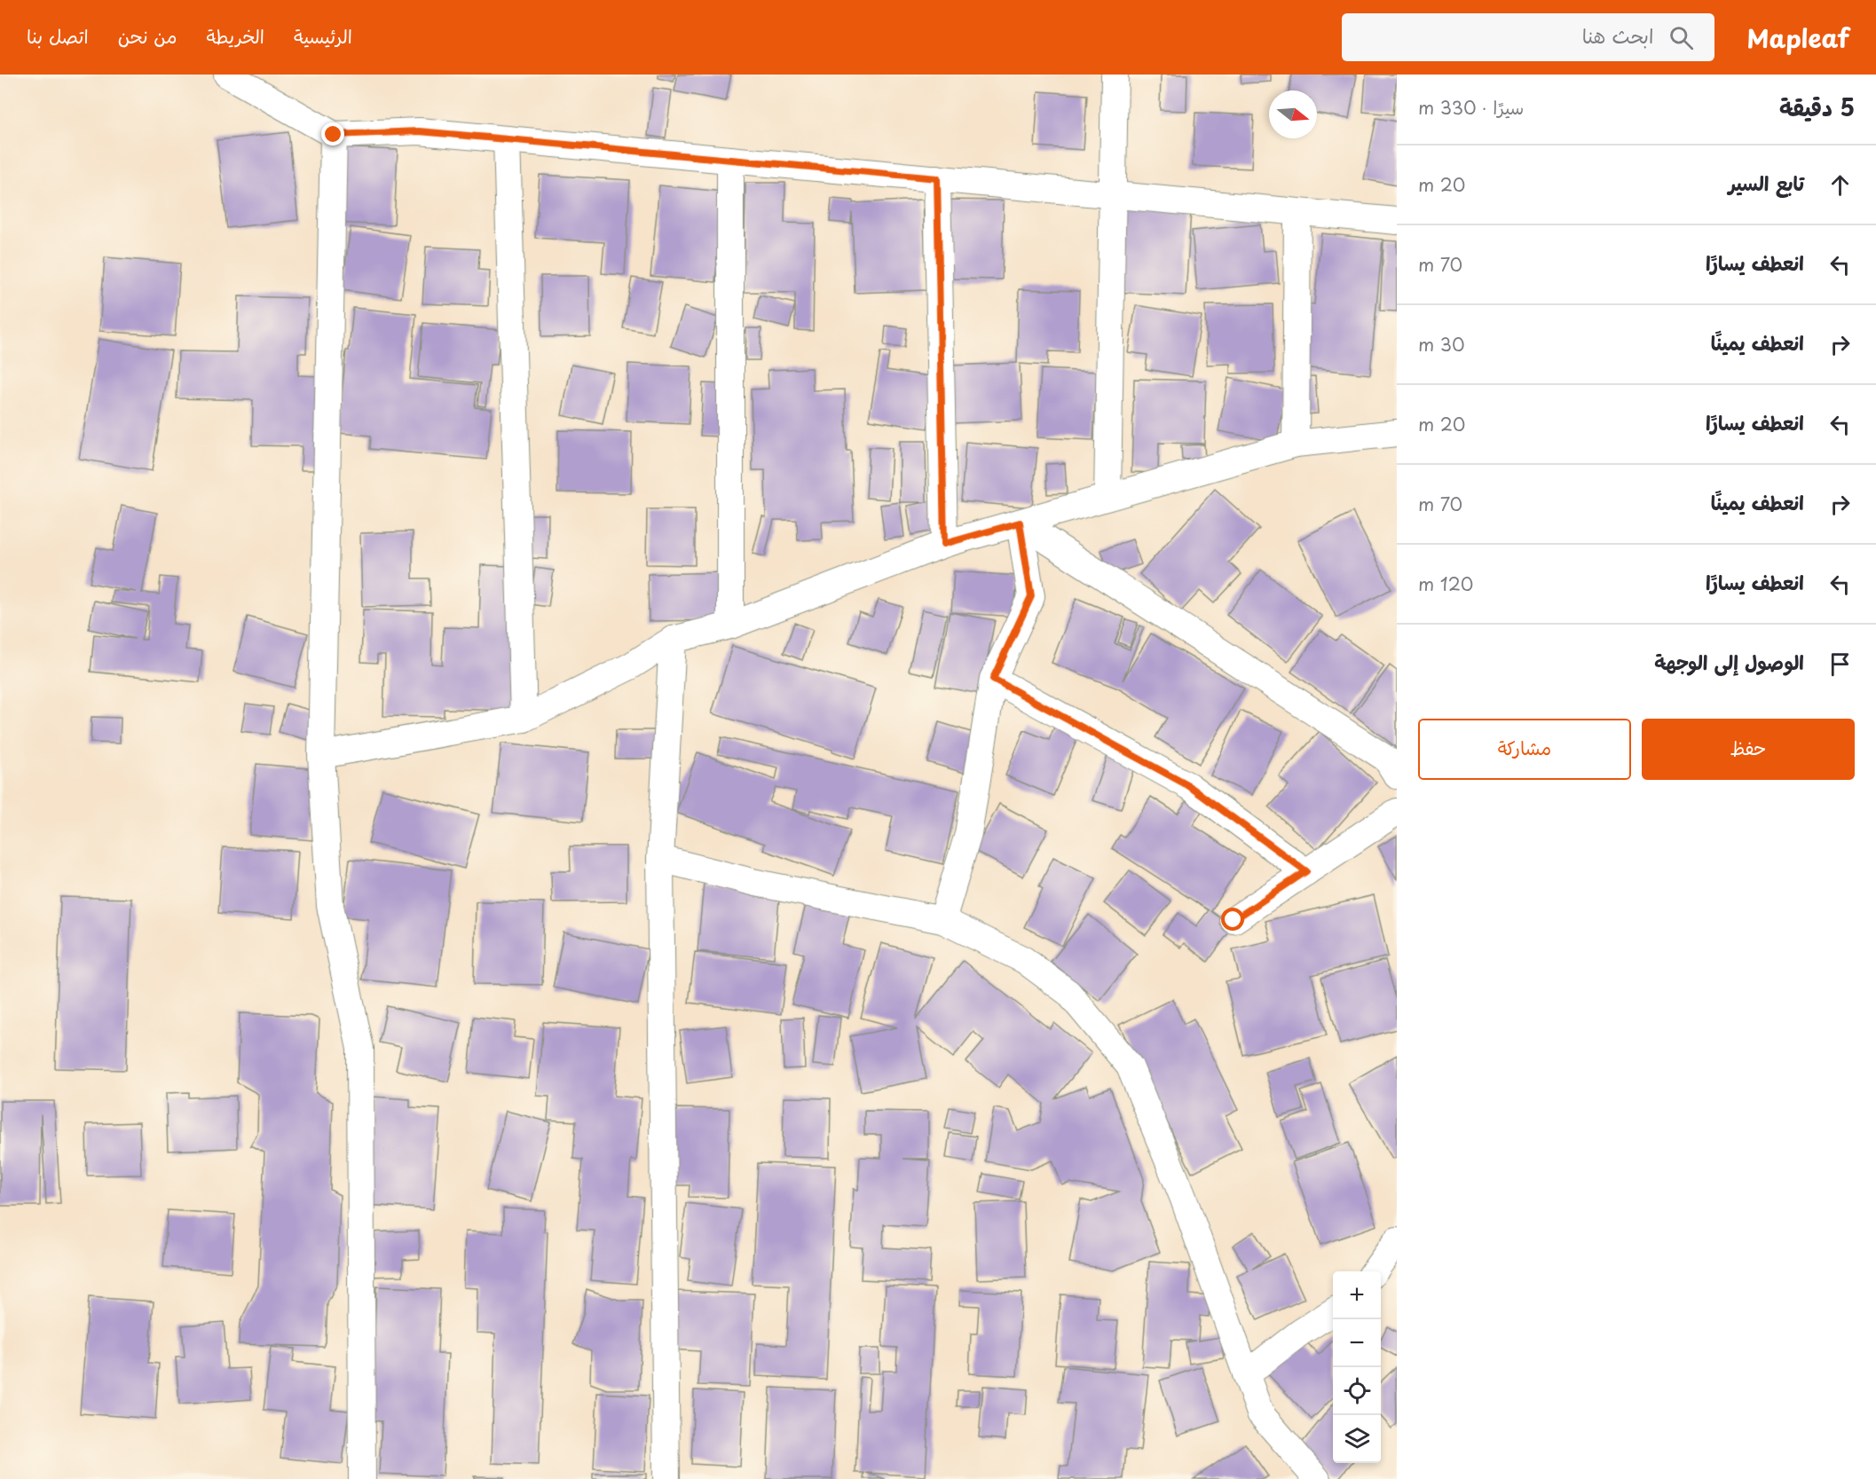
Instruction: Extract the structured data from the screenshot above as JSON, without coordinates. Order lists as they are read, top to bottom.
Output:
{
  "north": "right",
  "page": {
    "header": "Mapleaf",
    "search": "ابحث هنا",
    "nav": [
      "الرئيسية",
      "الخريطة",
      "من نحن",
      "اتصل بنا"
    ],
    "heading": ["5 دقيقة", "سيرًا · 330 m"],
    "list": [
      ["تابع السير", "20 m"],
      ["انعطف يسارًا", "70 m"],
      ["انعطف يمينًا", "30 m"],
      ["انعطف يسارًا", "20 m"],
      ["انعطف يمينًا", "70 m"],
      ["انعطف يسارًا", "120 m"],
      "الوصول إلى الوجهة"
    ],
    "buttons": ["حفظ", "مشاركة"],
    "map_buttons": ["+", "−"]
  }
}
